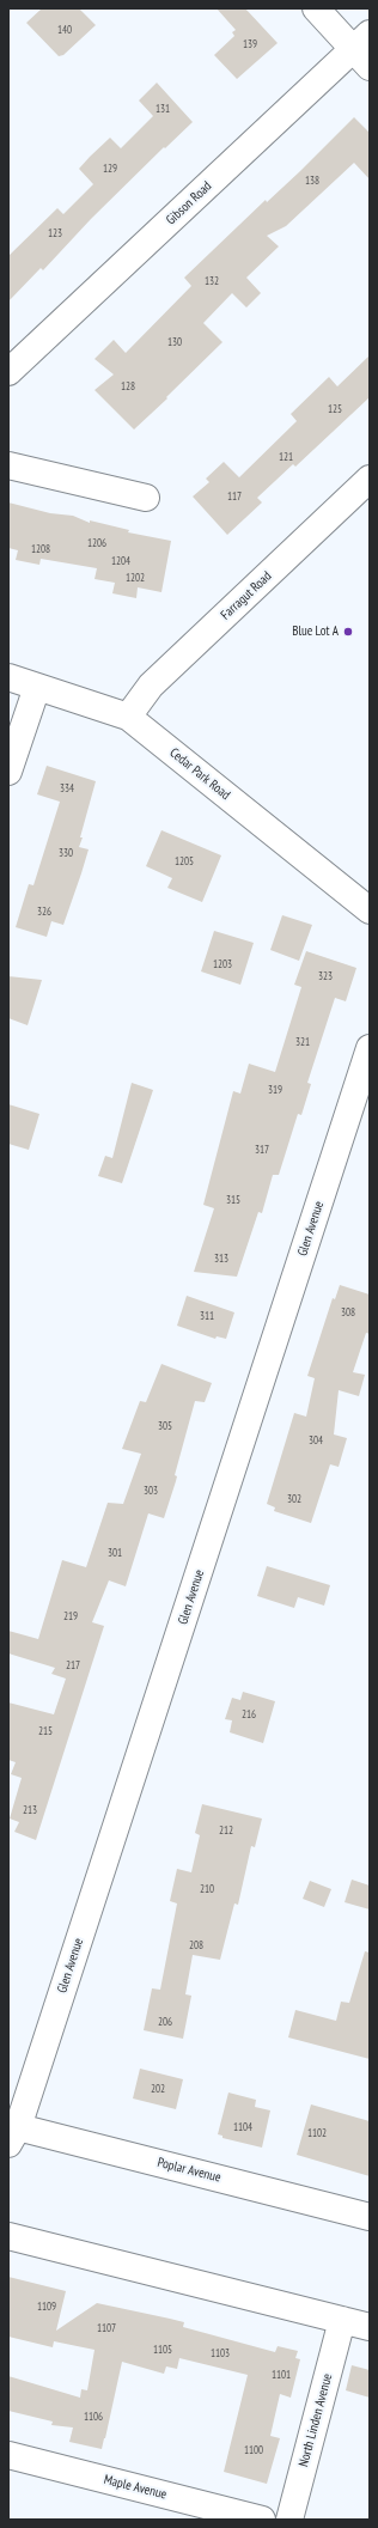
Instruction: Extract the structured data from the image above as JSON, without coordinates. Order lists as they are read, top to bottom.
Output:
{
  "streets": {
    "street": [
      "Gibson Road",
      "Farragut Road",
      "Cedar Park Road",
      "Glen Avenue",
      "Poplar Avenue",
      "North Linden Avenue",
      "Maple Avenue"
    ]
  },
  "crossings": [
    ["Farragut Road", "Cedar Park Road"],
    ["Glen Avenue", "Poplar Avenue"]
  ],
  "places": ["Blue Lot A"],
  "house_numbers": [
    "140",
    "139",
    "131",
    "129",
    "138",
    "123",
    "132",
    "130",
    "128",
    "125",
    "121",
    "117",
    "1206",
    "1208",
    "1204",
    "1202",
    "334",
    "330",
    "1205",
    "326",
    "1203",
    "323",
    "321",
    "319",
    "317",
    "315",
    "313",
    "308",
    "311",
    "305",
    "304",
    "303",
    "302",
    "301",
    "219",
    "217",
    "216",
    "215",
    "213",
    "212",
    "210",
    "208",
    "206",
    "202",
    "1104",
    "1102",
    "1109",
    "1107",
    "1105",
    "1103",
    "1101",
    "1106",
    "1100"
  ]
}
